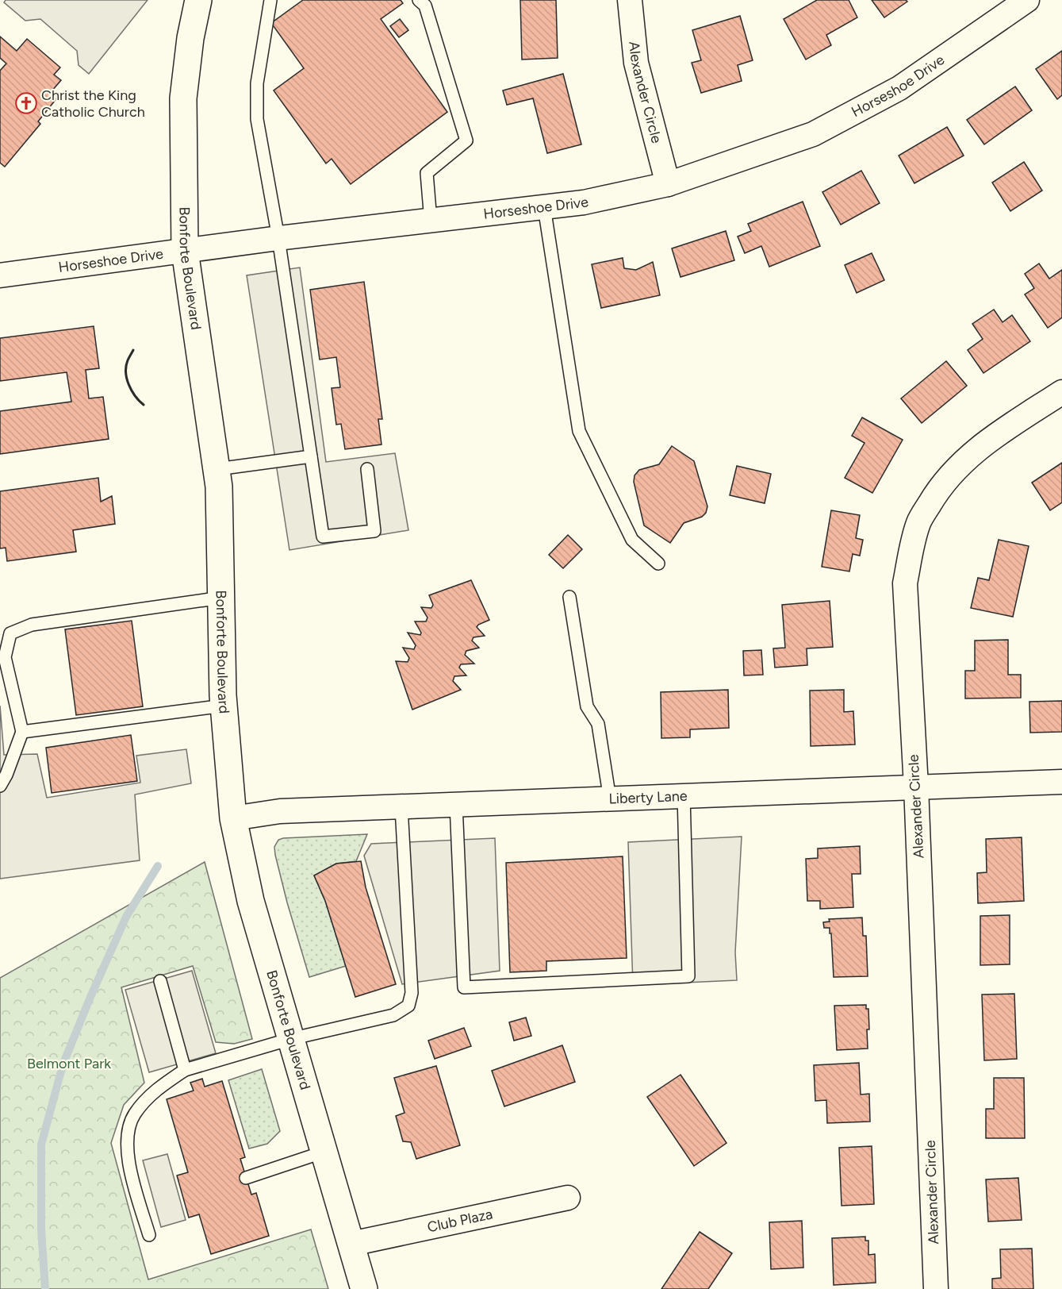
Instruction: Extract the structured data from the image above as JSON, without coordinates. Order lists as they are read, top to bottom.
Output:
{
  "streets": {
    "main road": ["Bonforte Boulevard"],
    "street": [
      "Horseshoe Drive",
      "Alexander Circle",
      "Liberty Lane",
      "Club Plaza"
    ]
  },
  "crossings": [
    ["Horseshoe Drive", "Alexander Circle"],
    ["Horseshoe Drive", "Bonforte Boulevard"],
    ["Alexander Circle", "Liberty Lane"],
    ["Bonforte Boulevard", "Liberty Lane"],
    ["Bonforte Boulevard", "Club Plaza"]
  ],
  "parks": ["Belmont Park"],
  "places": {
    "church": ["Christ the King Catholic Church"]
  }
}
